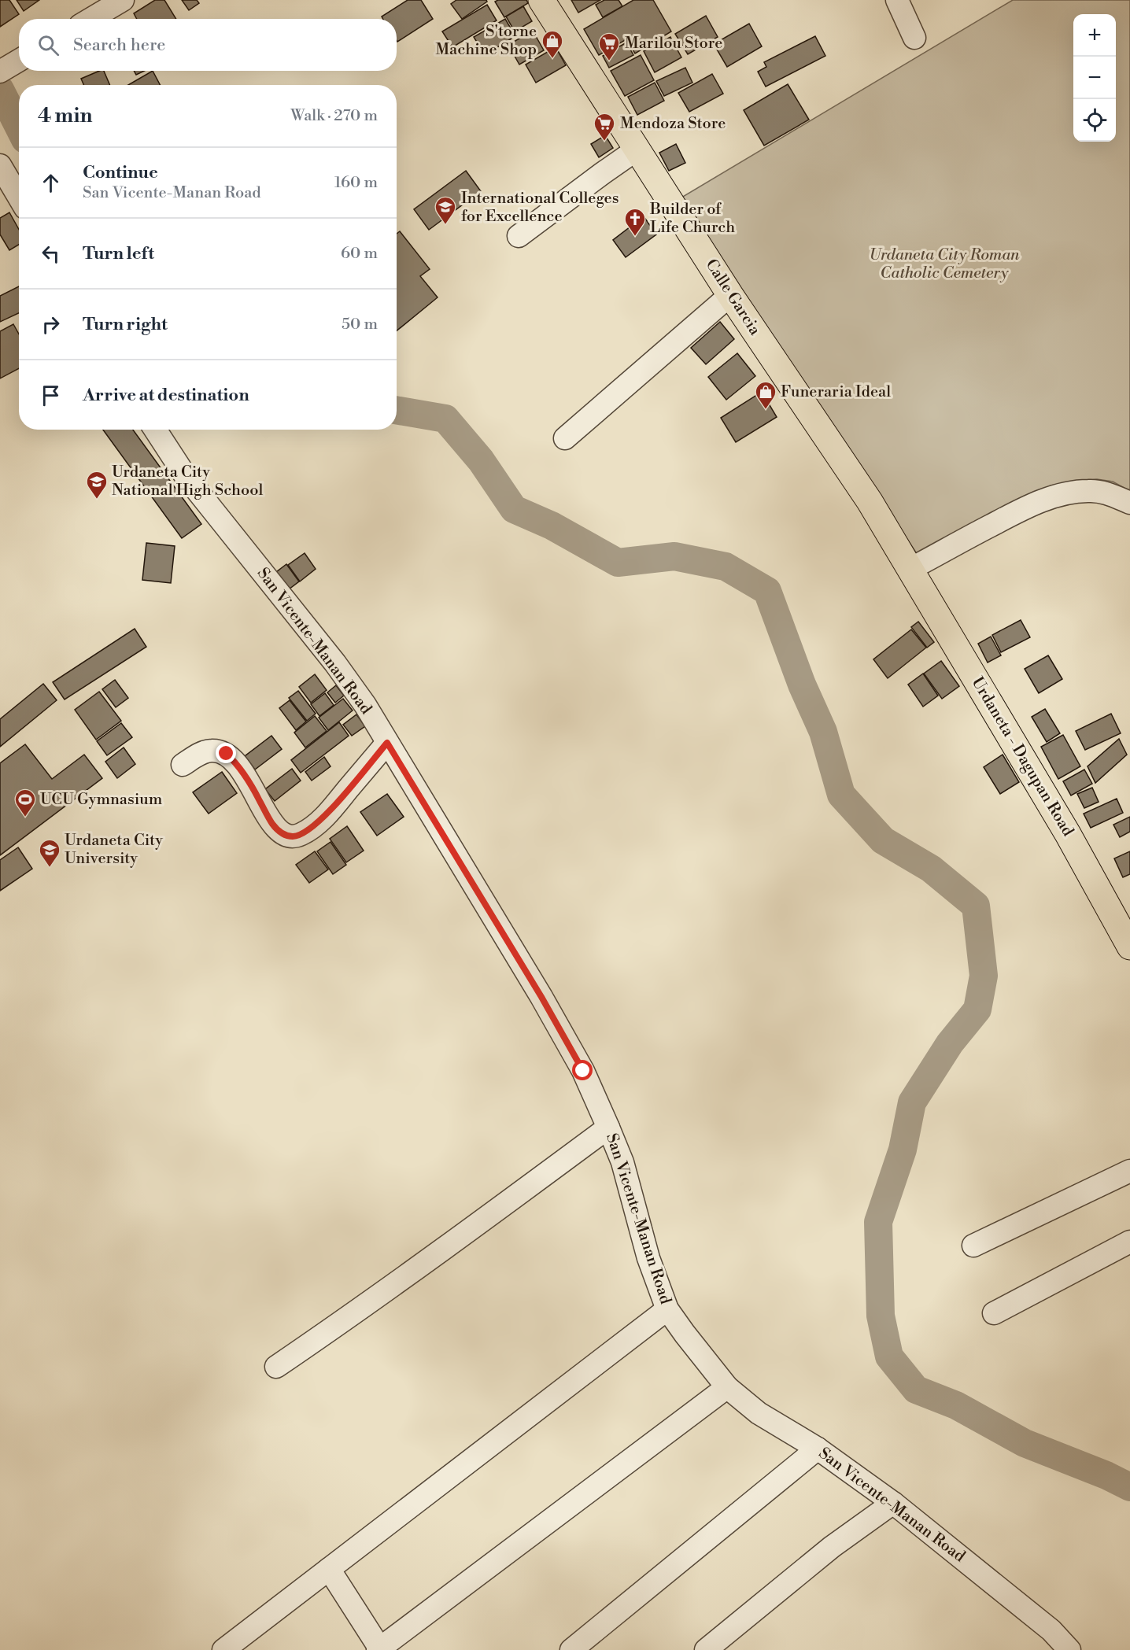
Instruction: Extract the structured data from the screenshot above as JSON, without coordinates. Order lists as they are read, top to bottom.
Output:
{
  "streets": {
    "main road": ["Calle Garcia", "Urdaneta - Dagupan Road"],
    "street": ["San Vicente-Manan Road"]
  },
  "crossings": [
    ["Calle Garcia", "Urdaneta - Dagupan Road"]
  ],
  "parks": ["Urdaneta City Roman Catholic Cemetery"],
  "places": {
    "shop": ["S'torne Machine Shop", "Funeraria Ideal"],
    "supermarket": ["Marilou Store", "Mendoza Store"],
    "school or university": ["International Colleges for Excellence", "Urdaneta City National High School", "Urdaneta City University"],
    "church": ["Builder of Life Church"],
    "sports": ["UCU Gymnasium"]
  },
  "page": {
    "map_buttons": ["+", "−"],
    "search": "Search here",
    "heading": ["4 min", "Walk · 270 m"],
    "list": [
      ["Continue", "San Vicente-Manan Road", "160 m"],
      ["Turn left", "60 m"],
      ["Turn right", "50 m"],
      "Arrive at destination"
    ]
  }
}
